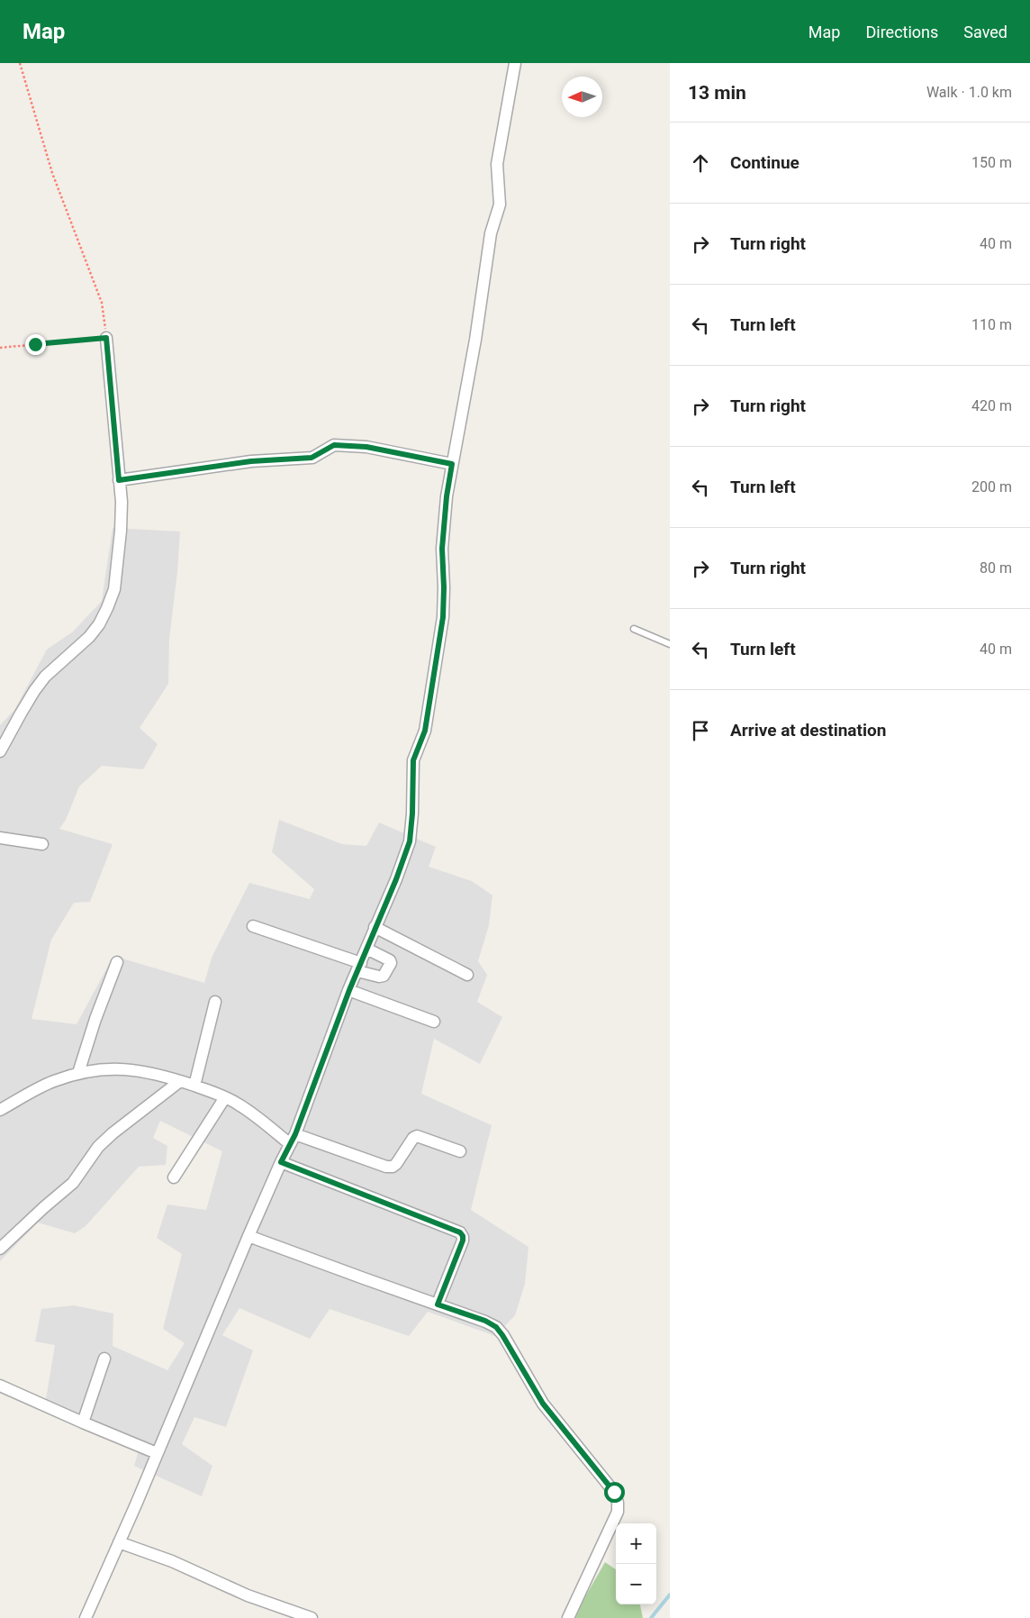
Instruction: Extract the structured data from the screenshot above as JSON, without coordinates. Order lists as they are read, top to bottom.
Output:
{
  "north": "left",
  "page": {
    "header": "Map",
    "nav": ["Map", "Directions", "Saved"],
    "heading": ["13 min", "Walk · 1.0 km"],
    "list": [
      ["Continue", "150 m"],
      ["Turn right", "40 m"],
      ["Turn left", "110 m"],
      ["Turn right", "420 m"],
      ["Turn left", "200 m"],
      ["Turn right", "80 m"],
      ["Turn left", "40 m"],
      "Arrive at destination"
    ],
    "map_buttons": ["+", "−"]
  }
}
